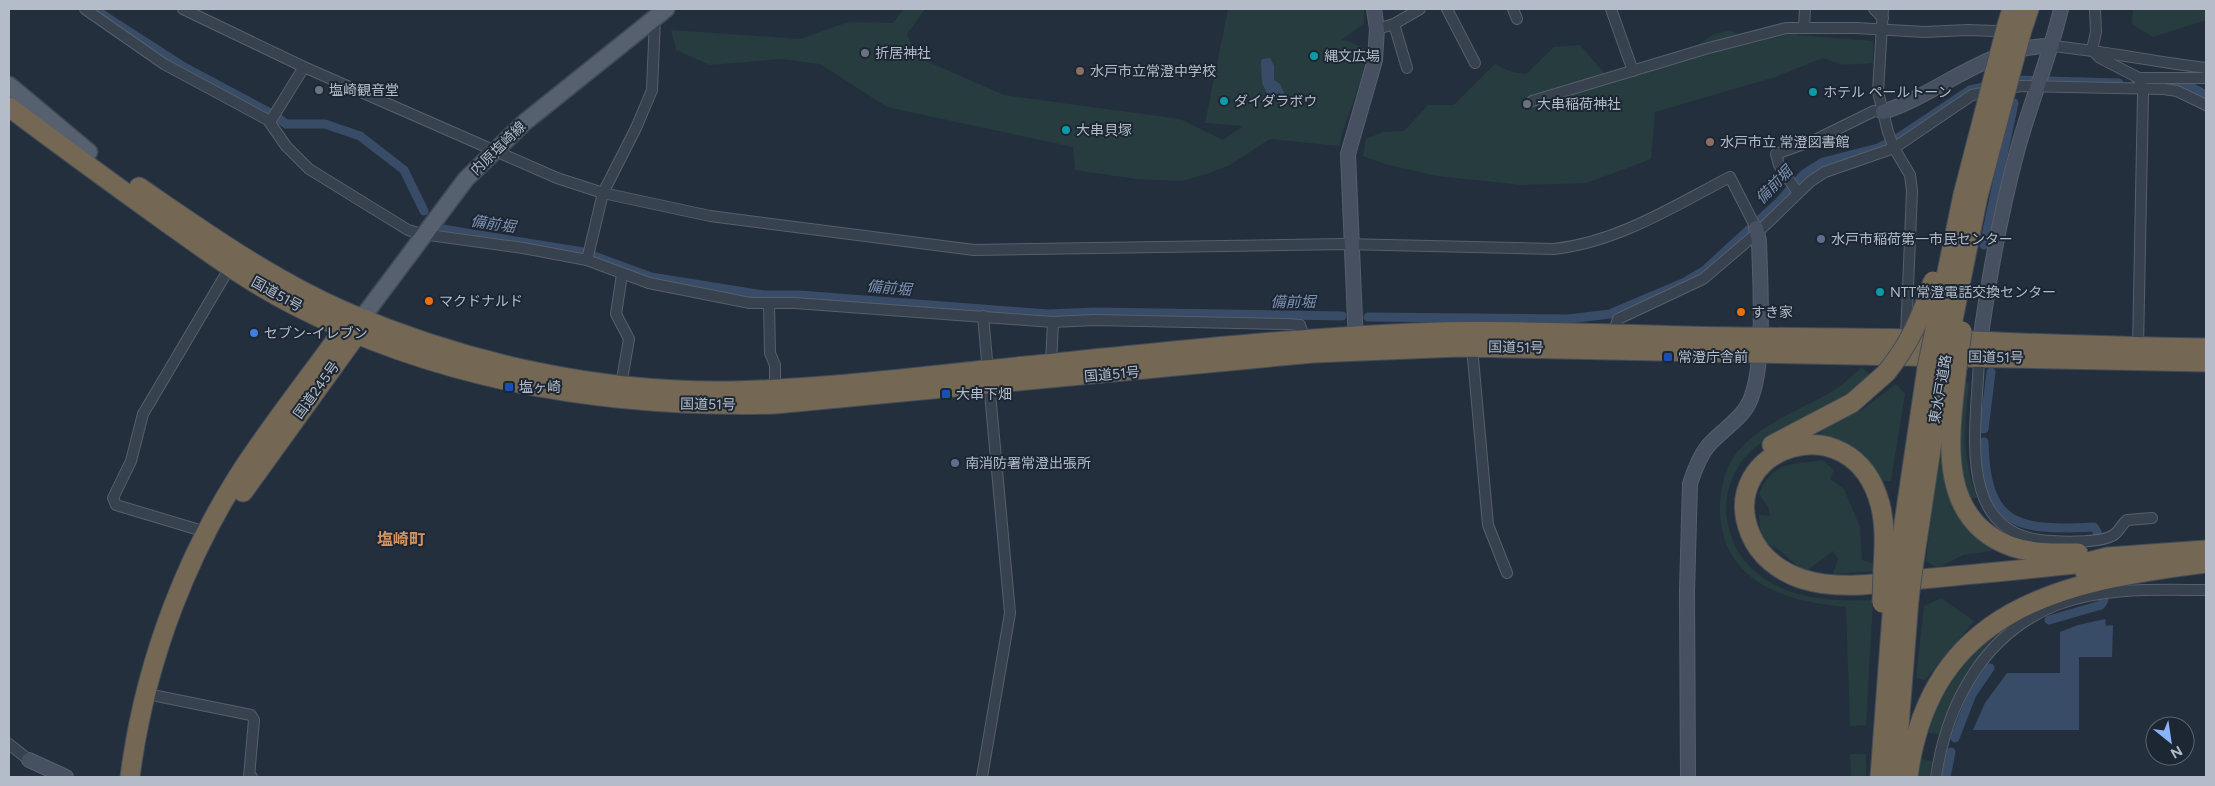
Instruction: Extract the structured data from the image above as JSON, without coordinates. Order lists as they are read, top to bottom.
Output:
{
  "streets": {
    "highway": ["国道51号", "東水戸道路", "国道245号"],
    "main road": ["内原塩崎線"]
  },
  "crossings": [
    ["内原塩崎線", "国道51号"],
    ["内原塩崎線", "国道245号"],
    ["国道51号", "国道245号"]
  ],
  "districts": ["塩崎町"],
  "water": ["備前堀"],
  "places": {
    "other": [
      "折居神社",
      "縄文広場",
      "水戸市立常澄中学校",
      "塩崎観音堂",
      "ホテル ペールトーン",
      "ダイダラボウ",
      "大串稲荷神社",
      "大串貝塚",
      "水戸市立 常澄図書館",
      "水戸市稲荷第一市民センター",
      "NTT常澄電話交換センター",
      "マクドナルド",
      "すき家",
      "セブン-イレブン",
      "南消防署常澄出張所"
    ],
    "transit": ["常澄庁舎前", "塩ヶ崎", "大串下畑"]
  },
  "north": "bottom right"
}
